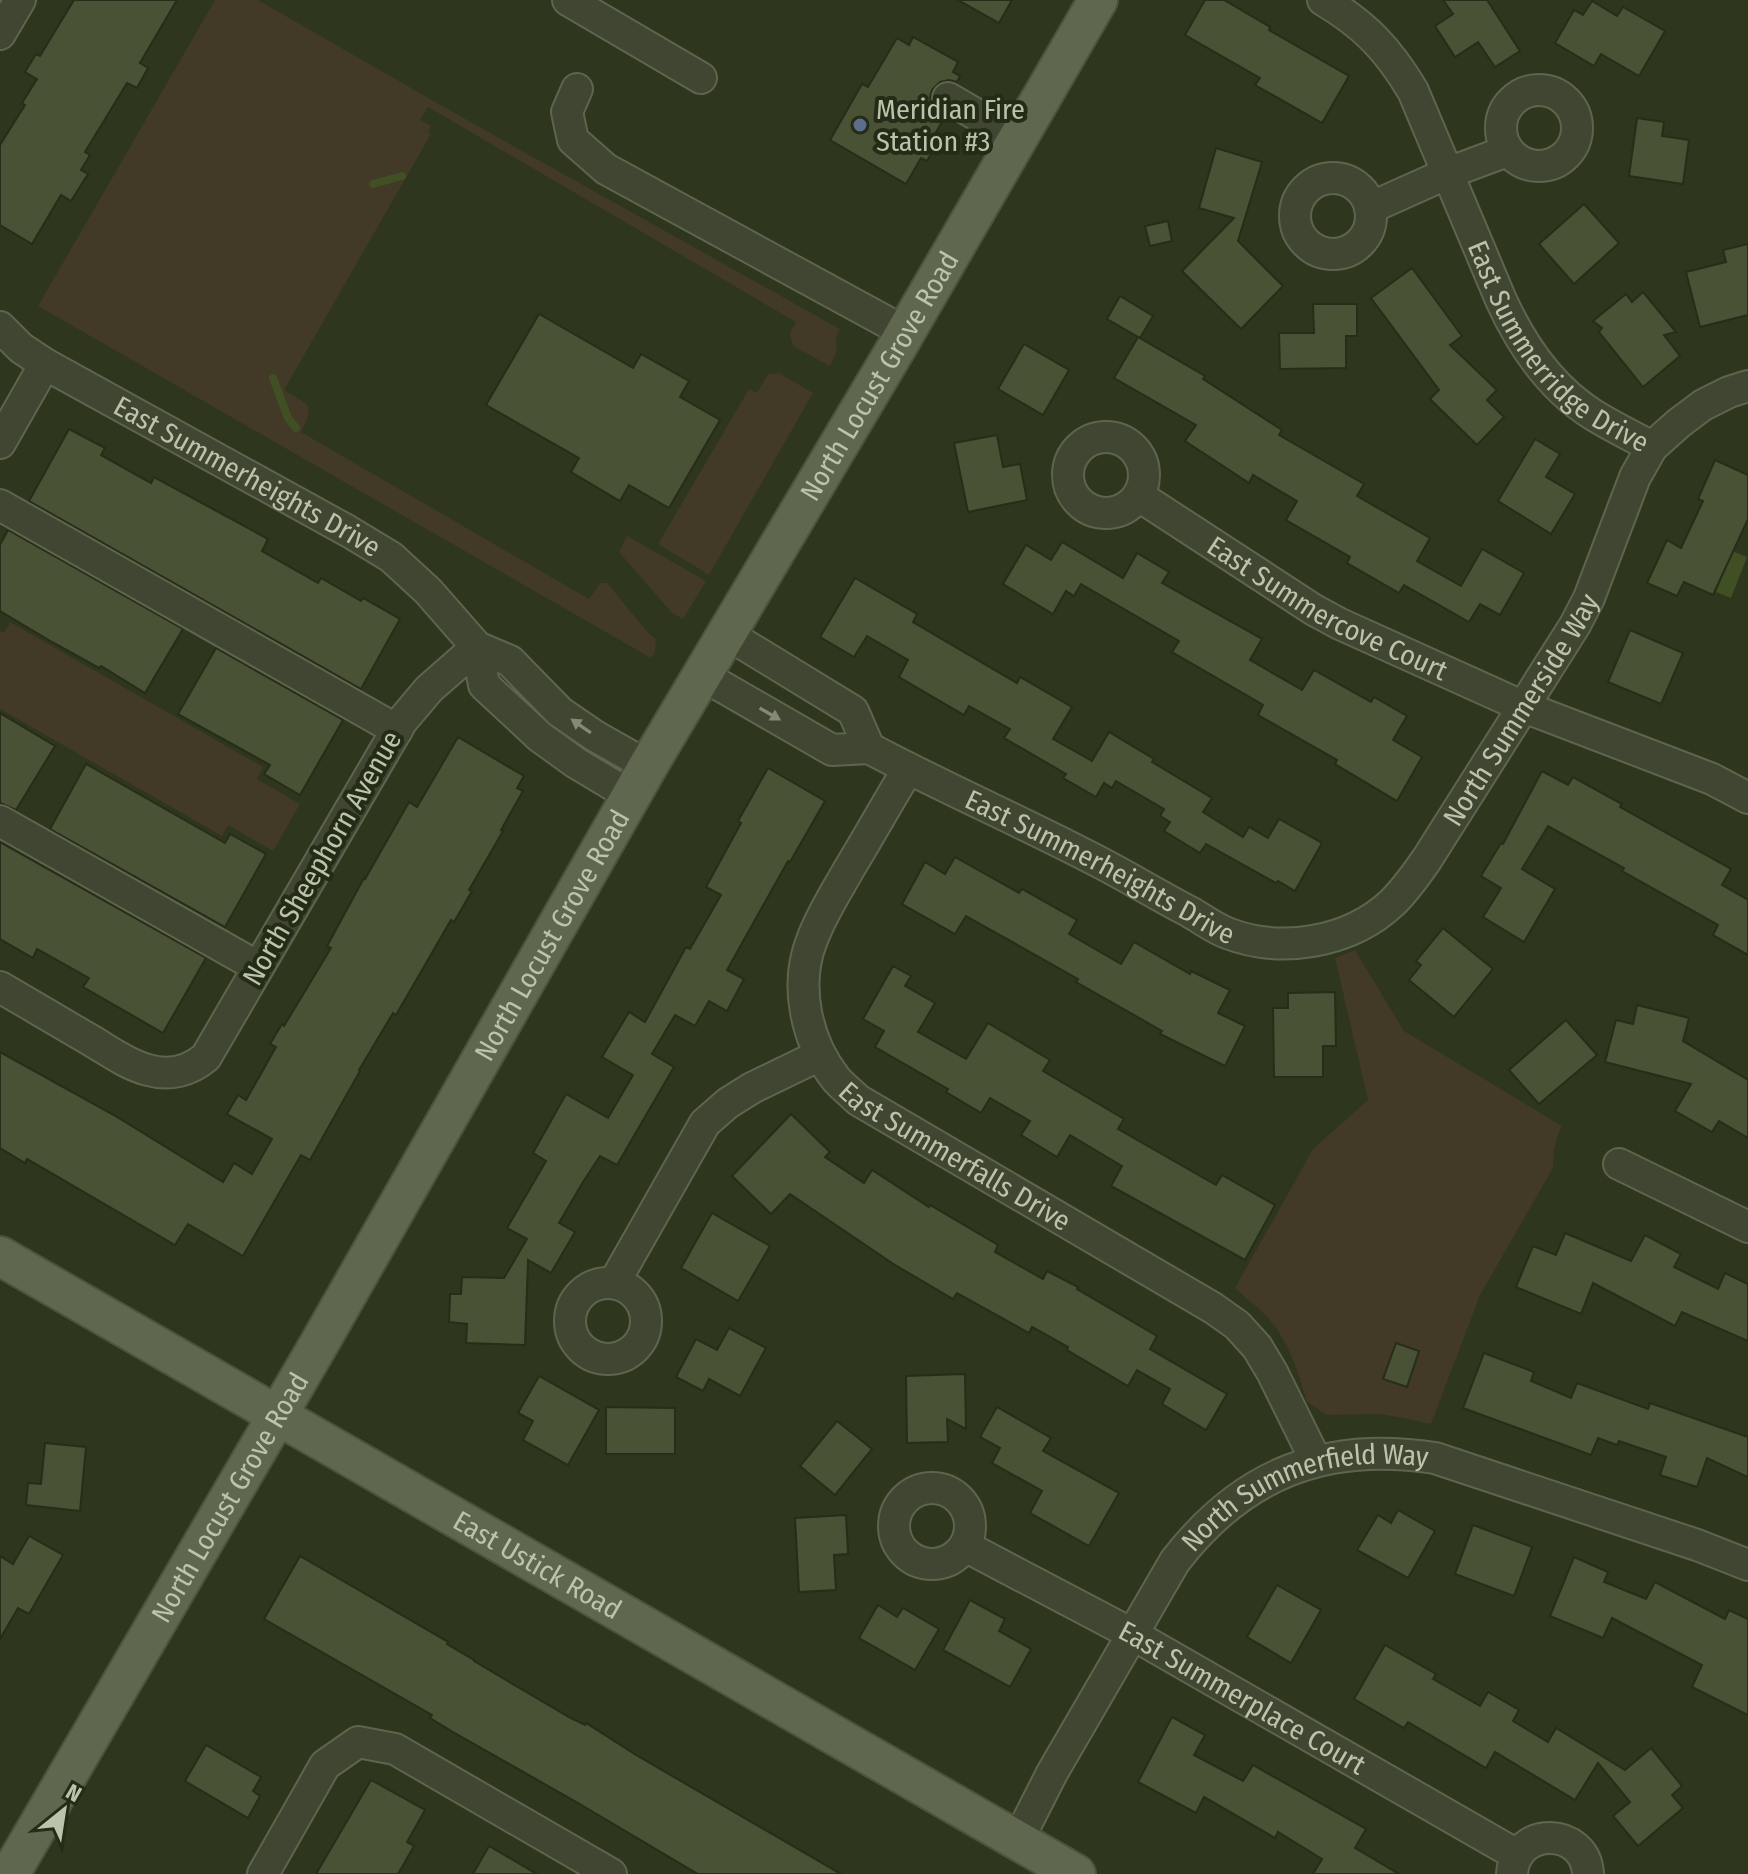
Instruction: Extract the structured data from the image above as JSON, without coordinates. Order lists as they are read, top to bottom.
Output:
{
  "streets": {
    "main road": ["North Locust Grove Road", "East Ustick Road"],
    "street": [
      "East Summerridge Drive",
      "East Summerheights Drive",
      "East Summercove Court",
      "North Summerside Way",
      "North Sheephorn Avenue",
      "East Summerfalls Drive",
      "North Summerfield Way",
      "East Summerplace Court"
    ]
  },
  "crossings": [
    ["East Summerridge Drive", "North Summerside Way"],
    ["North Locust Grove Road", "East Summerheights Drive"],
    ["North Locust Grove Road", "East Ustick Road"],
    ["East Summerheights Drive", "North Summerside Way"],
    ["East Summerheights Drive", "North Sheephorn Avenue"],
    ["East Summerheights Drive", "East Summerfalls Drive"],
    ["East Summercove Court", "North Summerside Way"],
    ["East Summerfalls Drive", "North Summerfield Way"],
    ["North Summerfield Way", "East Ustick Road"],
    ["North Summerfield Way", "East Summerplace Court"]
  ],
  "places": ["Meridian Fire Station #3"],
  "north": "top right"
}
